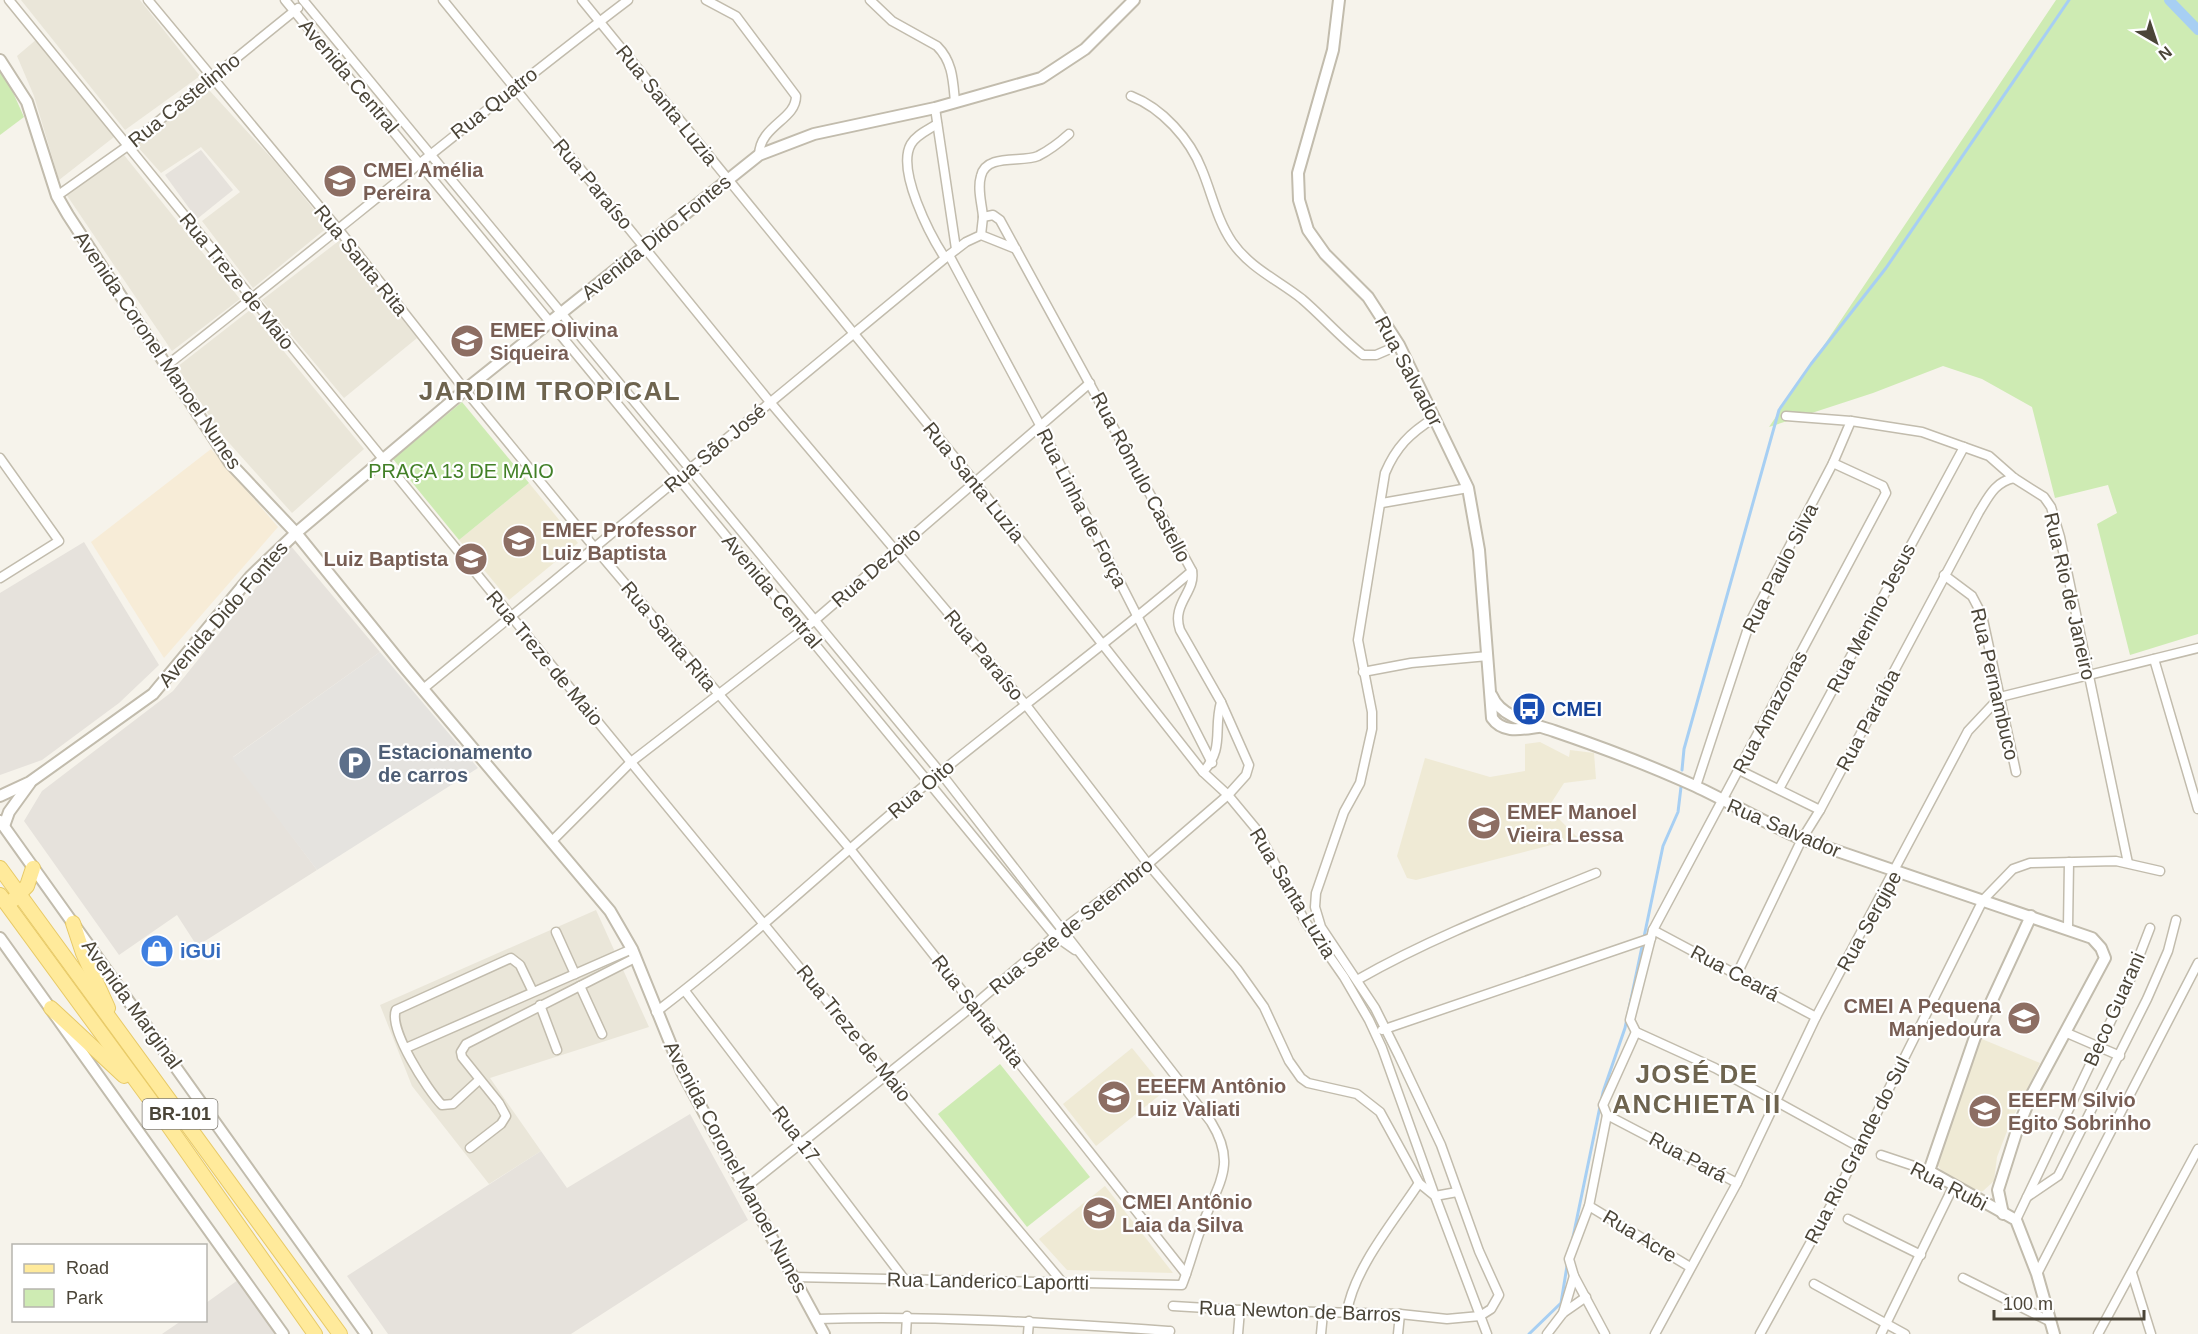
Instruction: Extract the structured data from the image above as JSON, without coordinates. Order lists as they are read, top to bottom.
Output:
{
  "streets": {
    "main road": ["BR-101"],
    "street": [
      "Avenida Central",
      "Rua Castelinho",
      "Rua Quatro",
      "Rua Santa Luzia",
      "Rua Paraíso",
      "Avenida Dido Fontes",
      "Rua Santa Rita",
      "Rua Treze de Maio",
      "Avenida Coronel Manoel Nunes",
      "Rua Salvador",
      "Rua São José",
      "Rua Rômulo Castello",
      "Rua Linha de Força",
      "Rua Dezoito",
      "Rua Paulo Silva",
      "Rua Rio de Janeiro",
      "Rua Menino Jesus",
      "Rua Pernambuco",
      "Rua Amazonas",
      "Rua Paraíba",
      "Rua Oito",
      "Rua Sergipe",
      "Rua Sete de Setembro",
      "Rua Ceará",
      "Avenida Marginal",
      "Beco Guarani",
      "Rua 17",
      "Rua Rio Grande do Sul",
      "Rua Pará",
      "Rua Rubi",
      "Rua Acre",
      "Rua Landerico Laportti",
      "Rua Newton de Barros"
    ]
  },
  "crossings": [
    ["Avenida Central", "Rua Castelinho"],
    ["Avenida Central", "Rua Quatro"],
    ["Avenida Central", "Avenida Dido Fontes"],
    ["Avenida Central", "Rua Santa Rita"],
    ["Avenida Central", "Rua São José"],
    ["Avenida Central", "Rua Dezoito"],
    ["Avenida Central", "Rua Oito"],
    ["Avenida Central", "Rua Sete de Setembro"],
    ["Avenida Central", "Rua Landerico Laportti"],
    ["Rua Castelinho", "Rua Santa Rita"],
    ["Rua Castelinho", "Rua Treze de Maio"],
    ["Rua Castelinho", "Avenida Coronel Manoel Nunes"],
    ["Rua Quatro", "Rua Santa Luzia"],
    ["Rua Quatro", "Rua Paraíso"],
    ["Rua Quatro", "Rua Santa Rita"],
    ["Rua Quatro", "Rua Treze de Maio"],
    ["Rua Quatro", "Avenida Coronel Manoel Nunes"],
    ["Rua Santa Luzia", "Rua Paraíso"],
    ["Rua Santa Luzia", "Avenida Dido Fontes"],
    ["Rua Santa Luzia", "Rua São José"],
    ["Rua Santa Luzia", "Rua Rômulo Castello"],
    ["Rua Santa Luzia", "Rua Dezoito"],
    ["Rua Santa Luzia", "Rua Oito"],
    ["Rua Santa Luzia", "Rua Sete de Setembro"],
    ["Rua Paraíso", "Avenida Dido Fontes"],
    ["Rua Paraíso", "Rua São José"],
    ["Rua Paraíso", "Rua Dezoito"],
    ["Rua Paraíso", "Rua Oito"],
    ["Rua Paraíso", "Rua Sete de Setembro"],
    ["Avenida Dido Fontes", "Rua Santa Rita"],
    ["Avenida Dido Fontes", "Rua Treze de Maio"],
    ["Avenida Dido Fontes", "Avenida Coronel Manoel Nunes"],
    ["Avenida Dido Fontes", "Rua Linha de Força"],
    ["Avenida Dido Fontes", "Avenida Marginal"],
    ["Rua Santa Rita", "Rua São José"],
    ["Rua Santa Rita", "Rua Dezoito"],
    ["Rua Santa Rita", "Rua Oito"],
    ["Rua Santa Rita", "Rua Sete de Setembro"],
    ["Rua Santa Rita", "Rua Landerico Laportti"],
    ["Rua Treze de Maio", "Rua São José"],
    ["Rua Treze de Maio", "Rua Dezoito"],
    ["Rua Treze de Maio", "Rua Oito"],
    ["Rua Treze de Maio", "Rua Sete de Setembro"],
    ["Rua Treze de Maio", "Rua Landerico Laportti"],
    ["Avenida Coronel Manoel Nunes", "Rua São José"],
    ["Avenida Coronel Manoel Nunes", "Rua Dezoito"],
    ["Avenida Coronel Manoel Nunes", "Rua Oito"],
    ["Avenida Coronel Manoel Nunes", "Rua Sete de Setembro"],
    ["Avenida Coronel Manoel Nunes", "Rua Landerico Laportti"],
    ["Rua Salvador", "Rua Paulo Silva"],
    ["Rua Salvador", "Rua Amazonas"],
    ["Rua Salvador", "Rua Paraíba"],
    ["Rua Salvador", "Rua Sergipe"],
    ["Rua Salvador", "Rua Rio Grande do Sul"],
    ["Rua São José", "Rua Linha de Força"],
    ["Rua Rômulo Castello", "Rua Dezoito"],
    ["Rua Rômulo Castello", "Rua Oito"],
    ["Rua Rômulo Castello", "Rua Sete de Setembro"],
    ["Rua Linha de Força", "Rua Dezoito"],
    ["Rua Linha de Força", "Rua Oito"],
    ["Rua Paulo Silva", "Rua Rio de Janeiro"],
    ["Rua Paulo Silva", "Rua Amazonas"],
    ["Rua Rio de Janeiro", "Rua Menino Jesus"],
    ["Rua Rio de Janeiro", "Rua Paraíba"],
    ["Rua Pernambuco", "Rua Paraíba"],
    ["Rua Pernambuco", "Rua Sergipe"],
    ["Rua Amazonas", "Rua Ceará"],
    ["Rua Amazonas", "Rua Pará"],
    ["Rua Amazonas", "Rua Acre"],
    ["Rua Paraíba", "Rua Ceará"],
    ["Rua Oito", "Rua 17"],
    ["Rua Sergipe", "Rua Ceará"],
    ["Rua Sergipe", "Rua Pará"],
    ["Rua Sergipe", "Rua Acre"],
    ["Rua Sete de Setembro", "Rua 17"],
    ["Beco Guarani", "Rua Rubi"],
    ["Rua 17", "Rua Landerico Laportti"]
  ],
  "districts": ["JARDIM TROPICAL", "JOSÉ DE ANCHIETA II"],
  "parks": ["PRAÇA 13 DE MAIO"],
  "places": {
    "school or university": [
      "CMEI Amélia Pereira",
      "EMEF Olivina Siqueira",
      "EMEF Professor Luiz Baptista",
      "Luiz Baptista",
      "EMEF Manoel Vieira Lessa",
      "CMEI A Pequena Manjedoura",
      "EEEFM Antônio Luiz Valiati",
      "EEEFM Silvio Egito Sobrinho",
      "CMEI Antônio Laia da Silva"
    ],
    "bus stop": ["CMEI"],
    "parking": ["Estacionamento de carros"],
    "shop": ["iGUi"]
  },
  "legend": ["Road", "Park"],
  "scale_bar": "100 m",
  "north": "bottom right"
}
